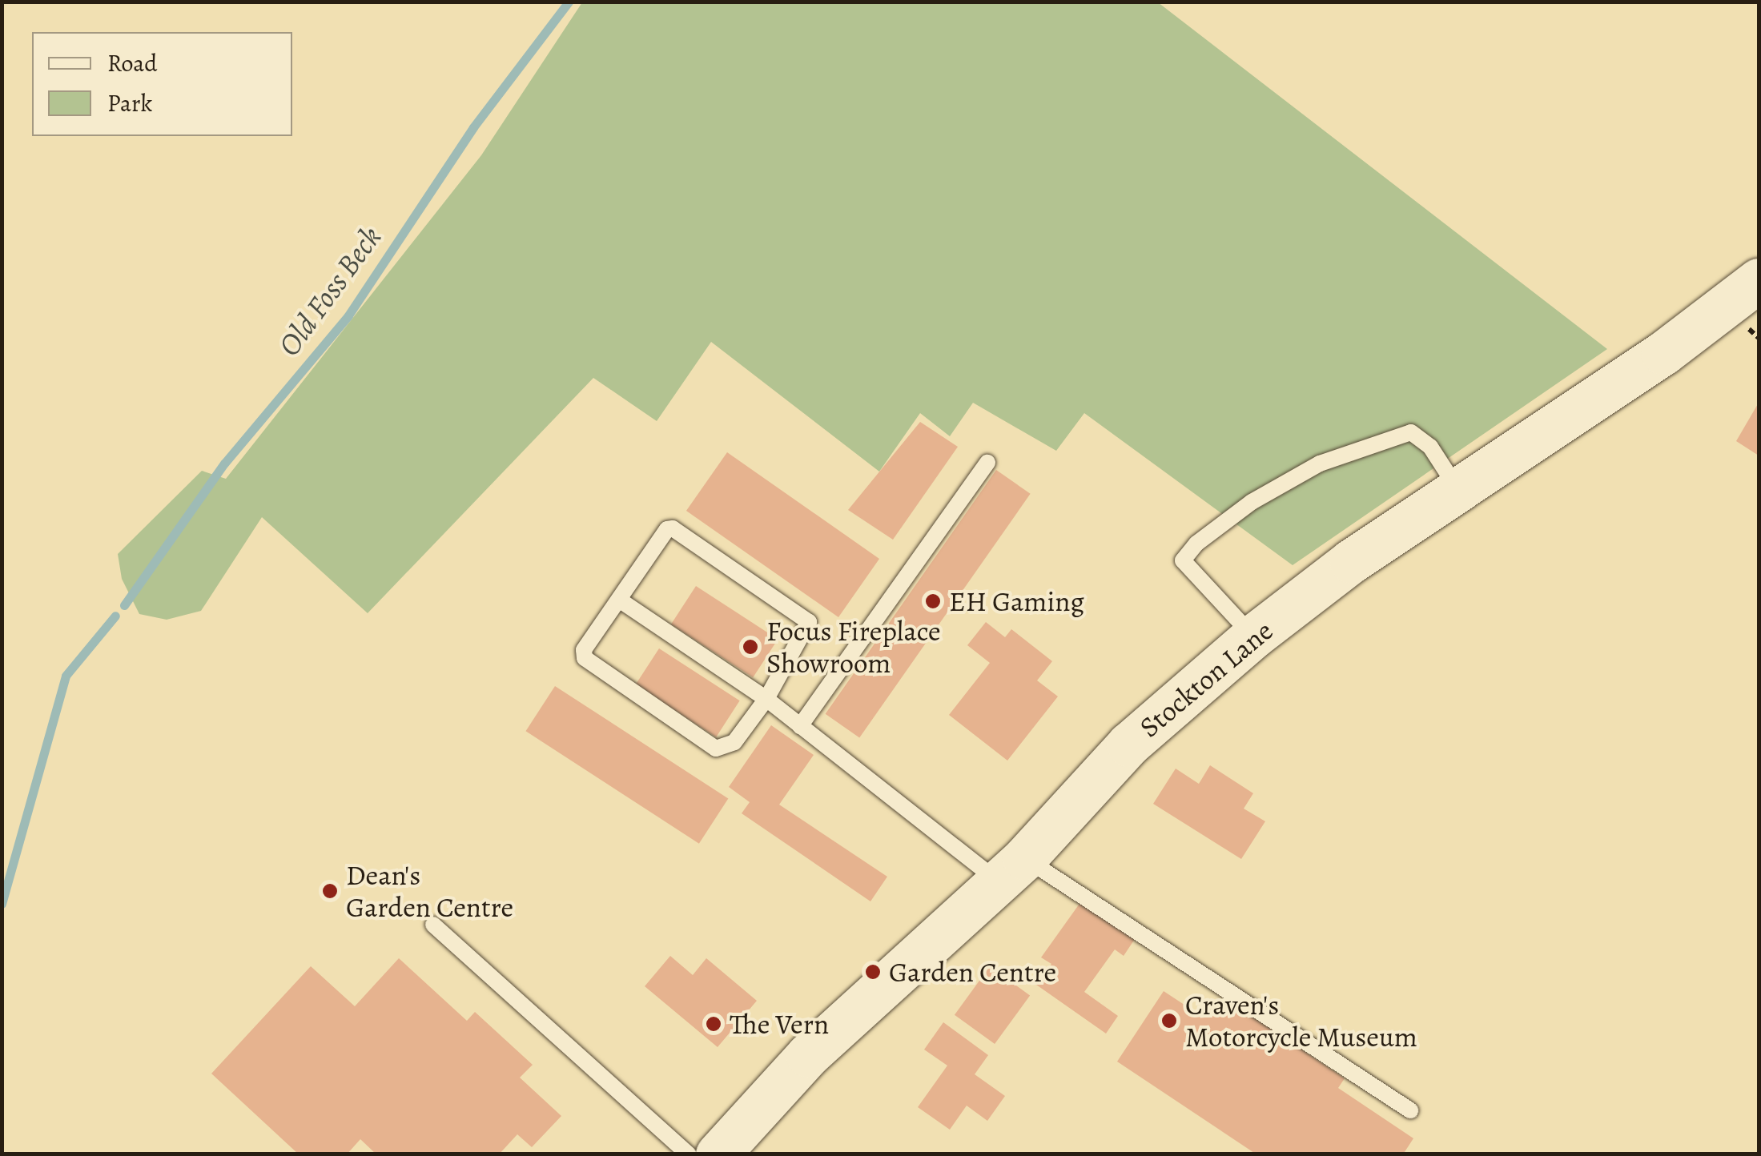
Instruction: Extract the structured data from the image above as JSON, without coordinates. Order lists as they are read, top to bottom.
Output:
{
  "streets": {
    "street": ["Stockton Lane"]
  },
  "water": ["Old Foss Beck"],
  "places": [
    "EH Gaming",
    "Focus Fireplace Showroom",
    "Dean's Garden Centre",
    "Garden Centre",
    "Craven's Motorcycle Museum",
    "The Vern"
  ],
  "legend": ["Road", "Park"]
}
